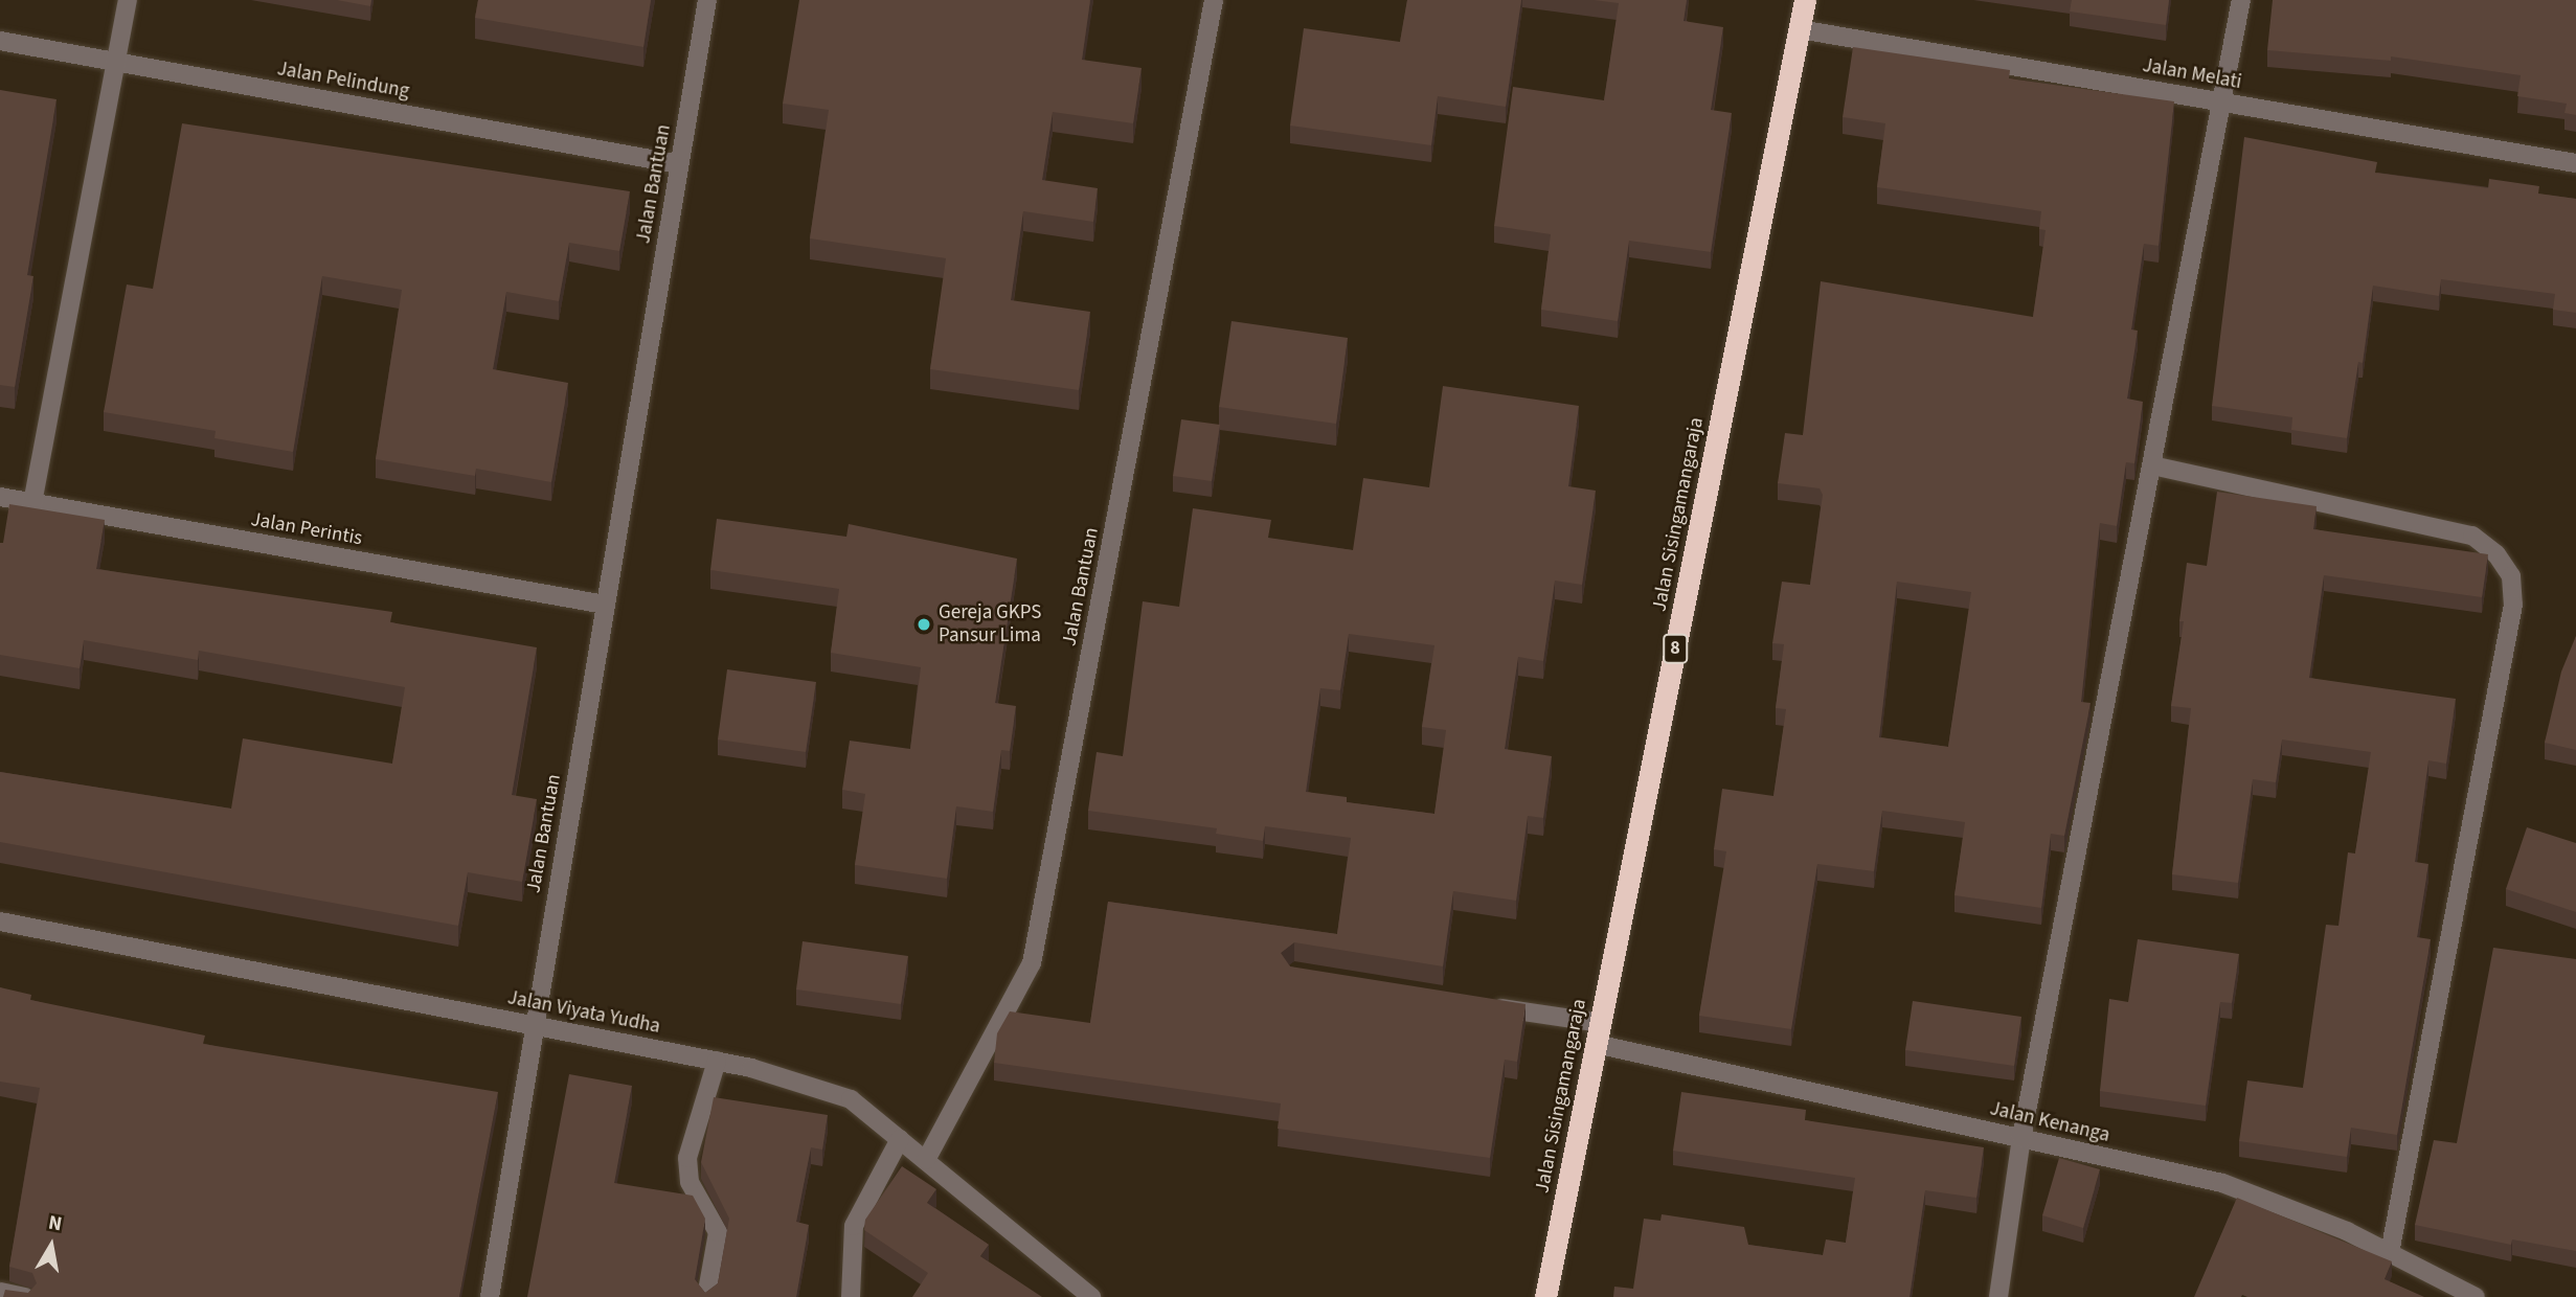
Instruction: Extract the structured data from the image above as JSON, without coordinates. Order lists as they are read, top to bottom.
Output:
{
  "streets": {
    "highway": ["Jalan Sisingamangaraja", "8"],
    "street": [
      "Jalan Melati",
      "Jalan Pelindung",
      "Jalan Bantuan",
      "Jalan Perintis",
      "Jalan Viyata Yudha",
      "Jalan Kenanga"
    ]
  },
  "crossings": [
    ["Jalan Melati", "Jalan Sisingamangaraja"],
    ["Jalan Pelindung", "Jalan Bantuan"],
    ["Jalan Bantuan", "Jalan Perintis"],
    ["Jalan Bantuan", "Jalan Viyata Yudha"],
    ["Jalan Sisingamangaraja", "Jalan Kenanga"]
  ],
  "places": ["Gereja GKPS Pansur Lima"],
  "north": "top"
}
